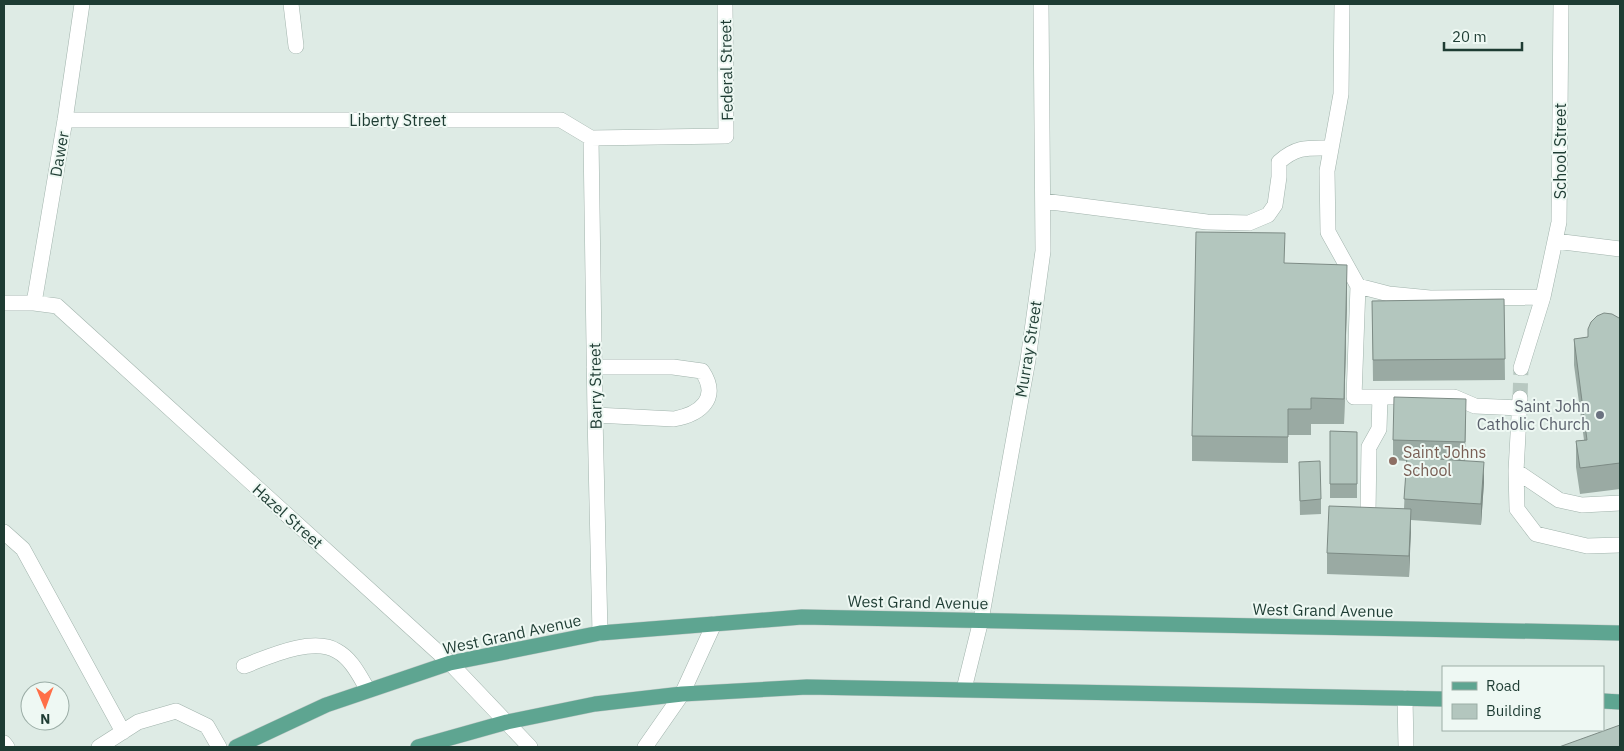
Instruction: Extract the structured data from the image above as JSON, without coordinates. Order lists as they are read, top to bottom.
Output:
{
  "streets": {
    "main road": ["West Grand Avenue"],
    "street": [
      "Federal Street",
      "Liberty Street",
      "School Street",
      "Dawer",
      "Murray Street",
      "Barry Street",
      "Hazel Street"
    ]
  },
  "crossings": [
    ["Federal Street", "Liberty Street"],
    ["Federal Street", "Barry Street"],
    ["Liberty Street", "Dawer"],
    ["Liberty Street", "Barry Street"],
    ["Dawer", "Hazel Street"],
    ["Murray Street", "West Grand Avenue"],
    ["Barry Street", "West Grand Avenue"],
    ["Hazel Street", "West Grand Avenue"]
  ],
  "places": ["Saint John Catholic Church", "Saint Johns School"],
  "legend": ["Road", "Building"],
  "scale_bar": "20 m",
  "north": "bottom"
}
